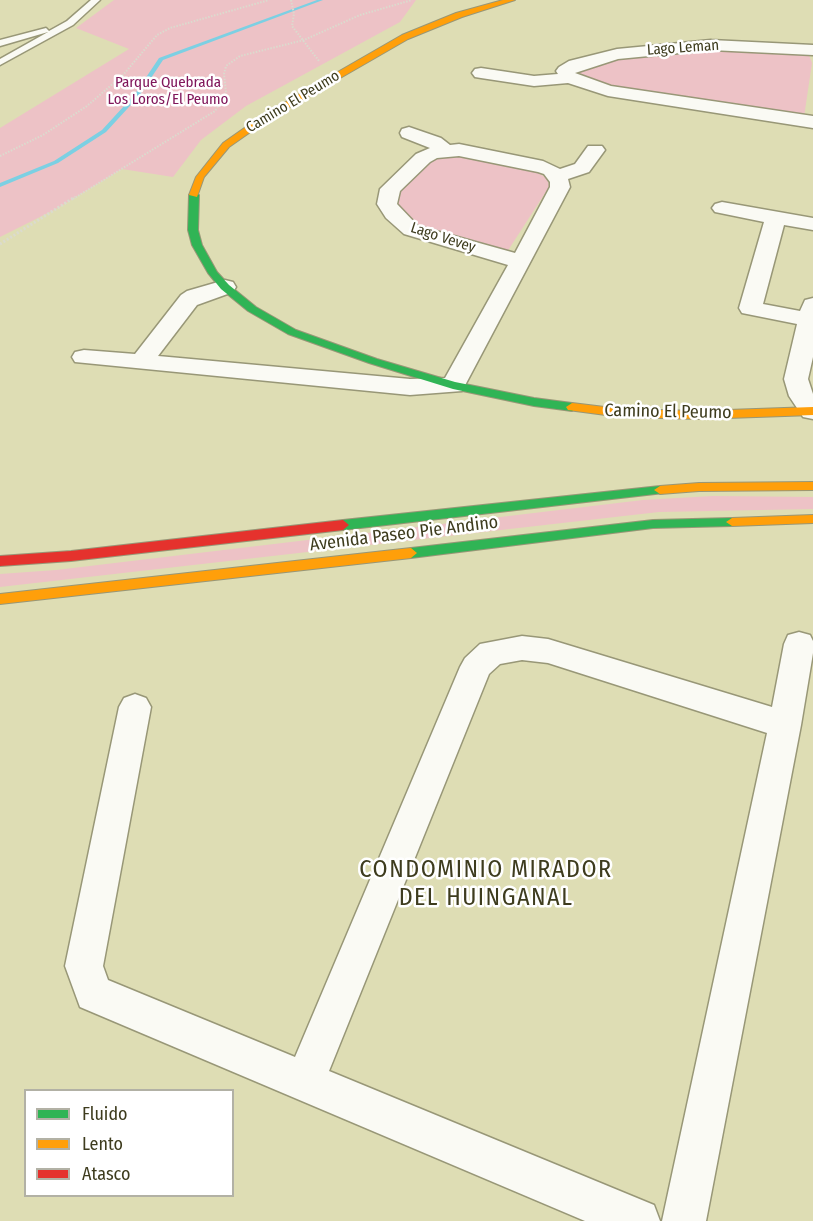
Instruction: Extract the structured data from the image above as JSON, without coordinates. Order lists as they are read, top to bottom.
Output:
{
  "streets": {
    "street": [
      "Lago Leman",
      "Camino El Peumo",
      "Lago Vevey",
      "Avenida Paseo Pie Andino"
    ]
  },
  "districts": ["CONDOMINIO MIRADOR DEL HUINGANAL"],
  "parks": ["Parque Quebrada Los Loros/El Peumo"],
  "legend": ["Fluido", "Lento", "Atasco"]
}
